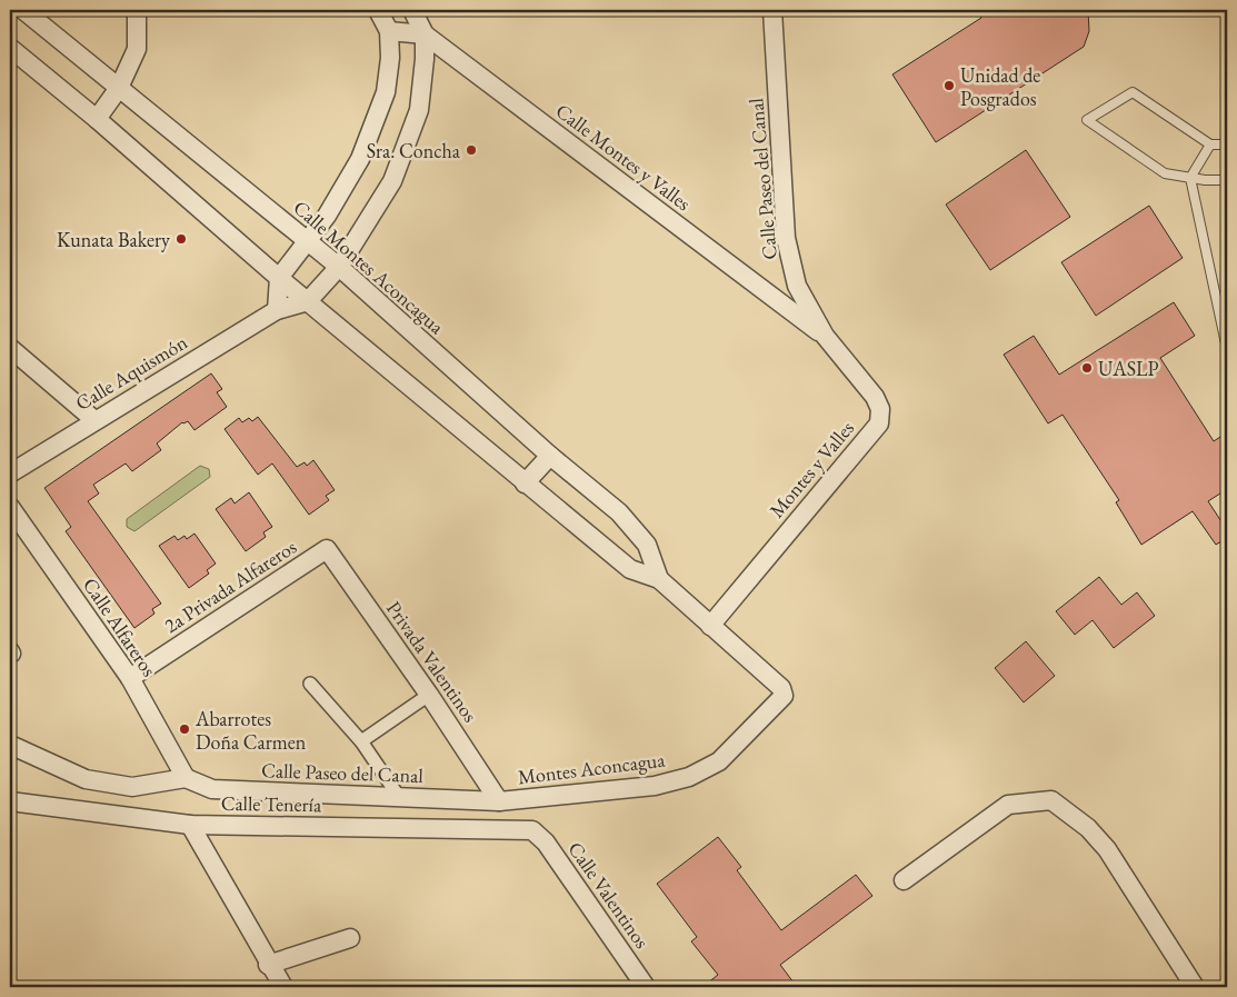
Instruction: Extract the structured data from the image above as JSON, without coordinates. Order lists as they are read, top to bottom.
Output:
{
  "streets": {
    "street": [
      "Calle Montes y Valles",
      "Calle Paseo del Canal",
      "Calle Montes Aconcagua",
      "Calle Aquismón",
      "Montes y Valles",
      "2a Privada Alfareros",
      "Calle Alfareros",
      "Privada Valentinos",
      "Montes Aconcagua",
      "Calle Tenería",
      "Calle Valentinos"
    ]
  },
  "crossings": [
    ["Calle Montes y Valles", "Calle Paseo del Canal"],
    ["Calle Montes y Valles", "Montes y Valles"],
    ["Calle Paseo del Canal", "Montes y Valles"],
    ["Calle Paseo del Canal", "Calle Alfareros"],
    ["Calle Paseo del Canal", "Privada Valentinos"],
    ["Calle Paseo del Canal", "Montes Aconcagua"],
    ["Calle Montes Aconcagua", "Calle Aquismón"],
    ["Calle Montes Aconcagua", "Montes y Valles"],
    ["Calle Montes Aconcagua", "Montes Aconcagua"],
    ["2a Privada Alfareros", "Calle Alfareros"],
    ["2a Privada Alfareros", "Privada Valentinos"],
    ["Privada Valentinos", "Montes Aconcagua"],
    ["Calle Tenería", "Calle Valentinos"]
  ],
  "places": [
    "Unidad de Posgrados",
    "Sra. Concha",
    "Kunata Bakery",
    "UASLP",
    "Abarrotes Doña Carmen"
  ]
}
